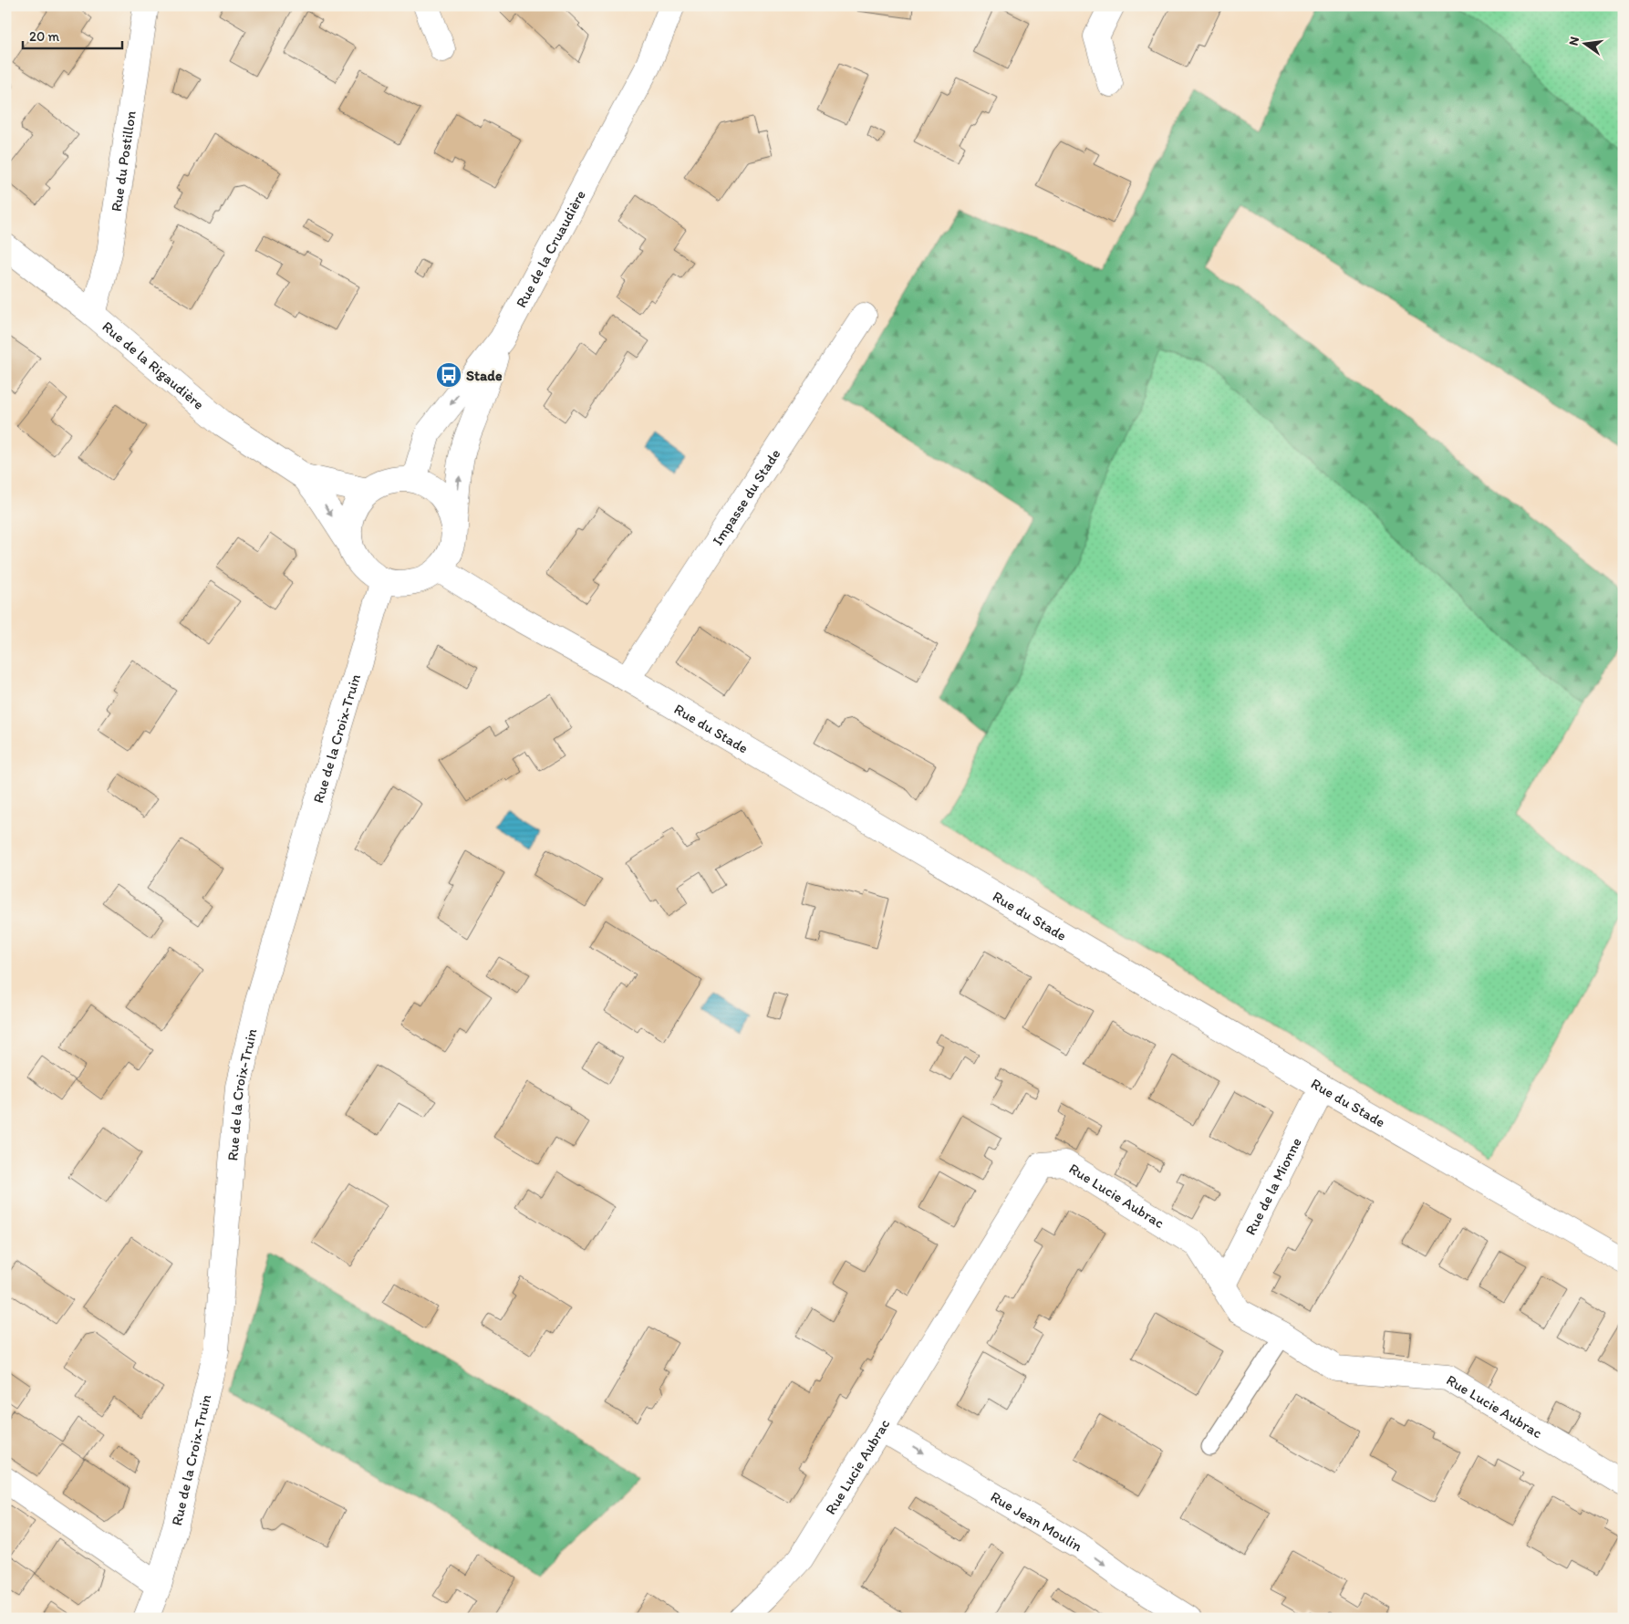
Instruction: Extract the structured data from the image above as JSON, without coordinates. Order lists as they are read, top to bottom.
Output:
{
  "streets": {
    "street": [
      "Rue du Postillon",
      "Rue de la Cruaudière",
      "Rue de la Rigaudière",
      "Impasse du Stade",
      "Rue du Stade",
      "Rue de la Croix-Truin",
      "Rue de la Mionne",
      "Rue Lucie Aubrac",
      "Rue Jean Moulin"
    ]
  },
  "crossings": [
    ["Rue du Postillon", "Rue de la Rigaudière"],
    ["Rue de la Cruaudière", "Rue de la Rigaudière"],
    ["Rue de la Cruaudière", "Rue du Stade"],
    ["Rue de la Cruaudière", "Rue de la Croix-Truin"],
    ["Rue de la Rigaudière", "Rue du Stade"],
    ["Rue de la Rigaudière", "Rue de la Croix-Truin"],
    ["Impasse du Stade", "Rue du Stade"],
    ["Rue du Stade", "Rue de la Croix-Truin"],
    ["Rue du Stade", "Rue de la Mionne"],
    ["Rue de la Mionne", "Rue Lucie Aubrac"],
    ["Rue Lucie Aubrac", "Rue Jean Moulin"]
  ],
  "one_way": ["Rue Jean Moulin"],
  "places": {
    "bus stop": ["Stade"]
  },
  "scale_bar": "20 m",
  "north": "left"
}
